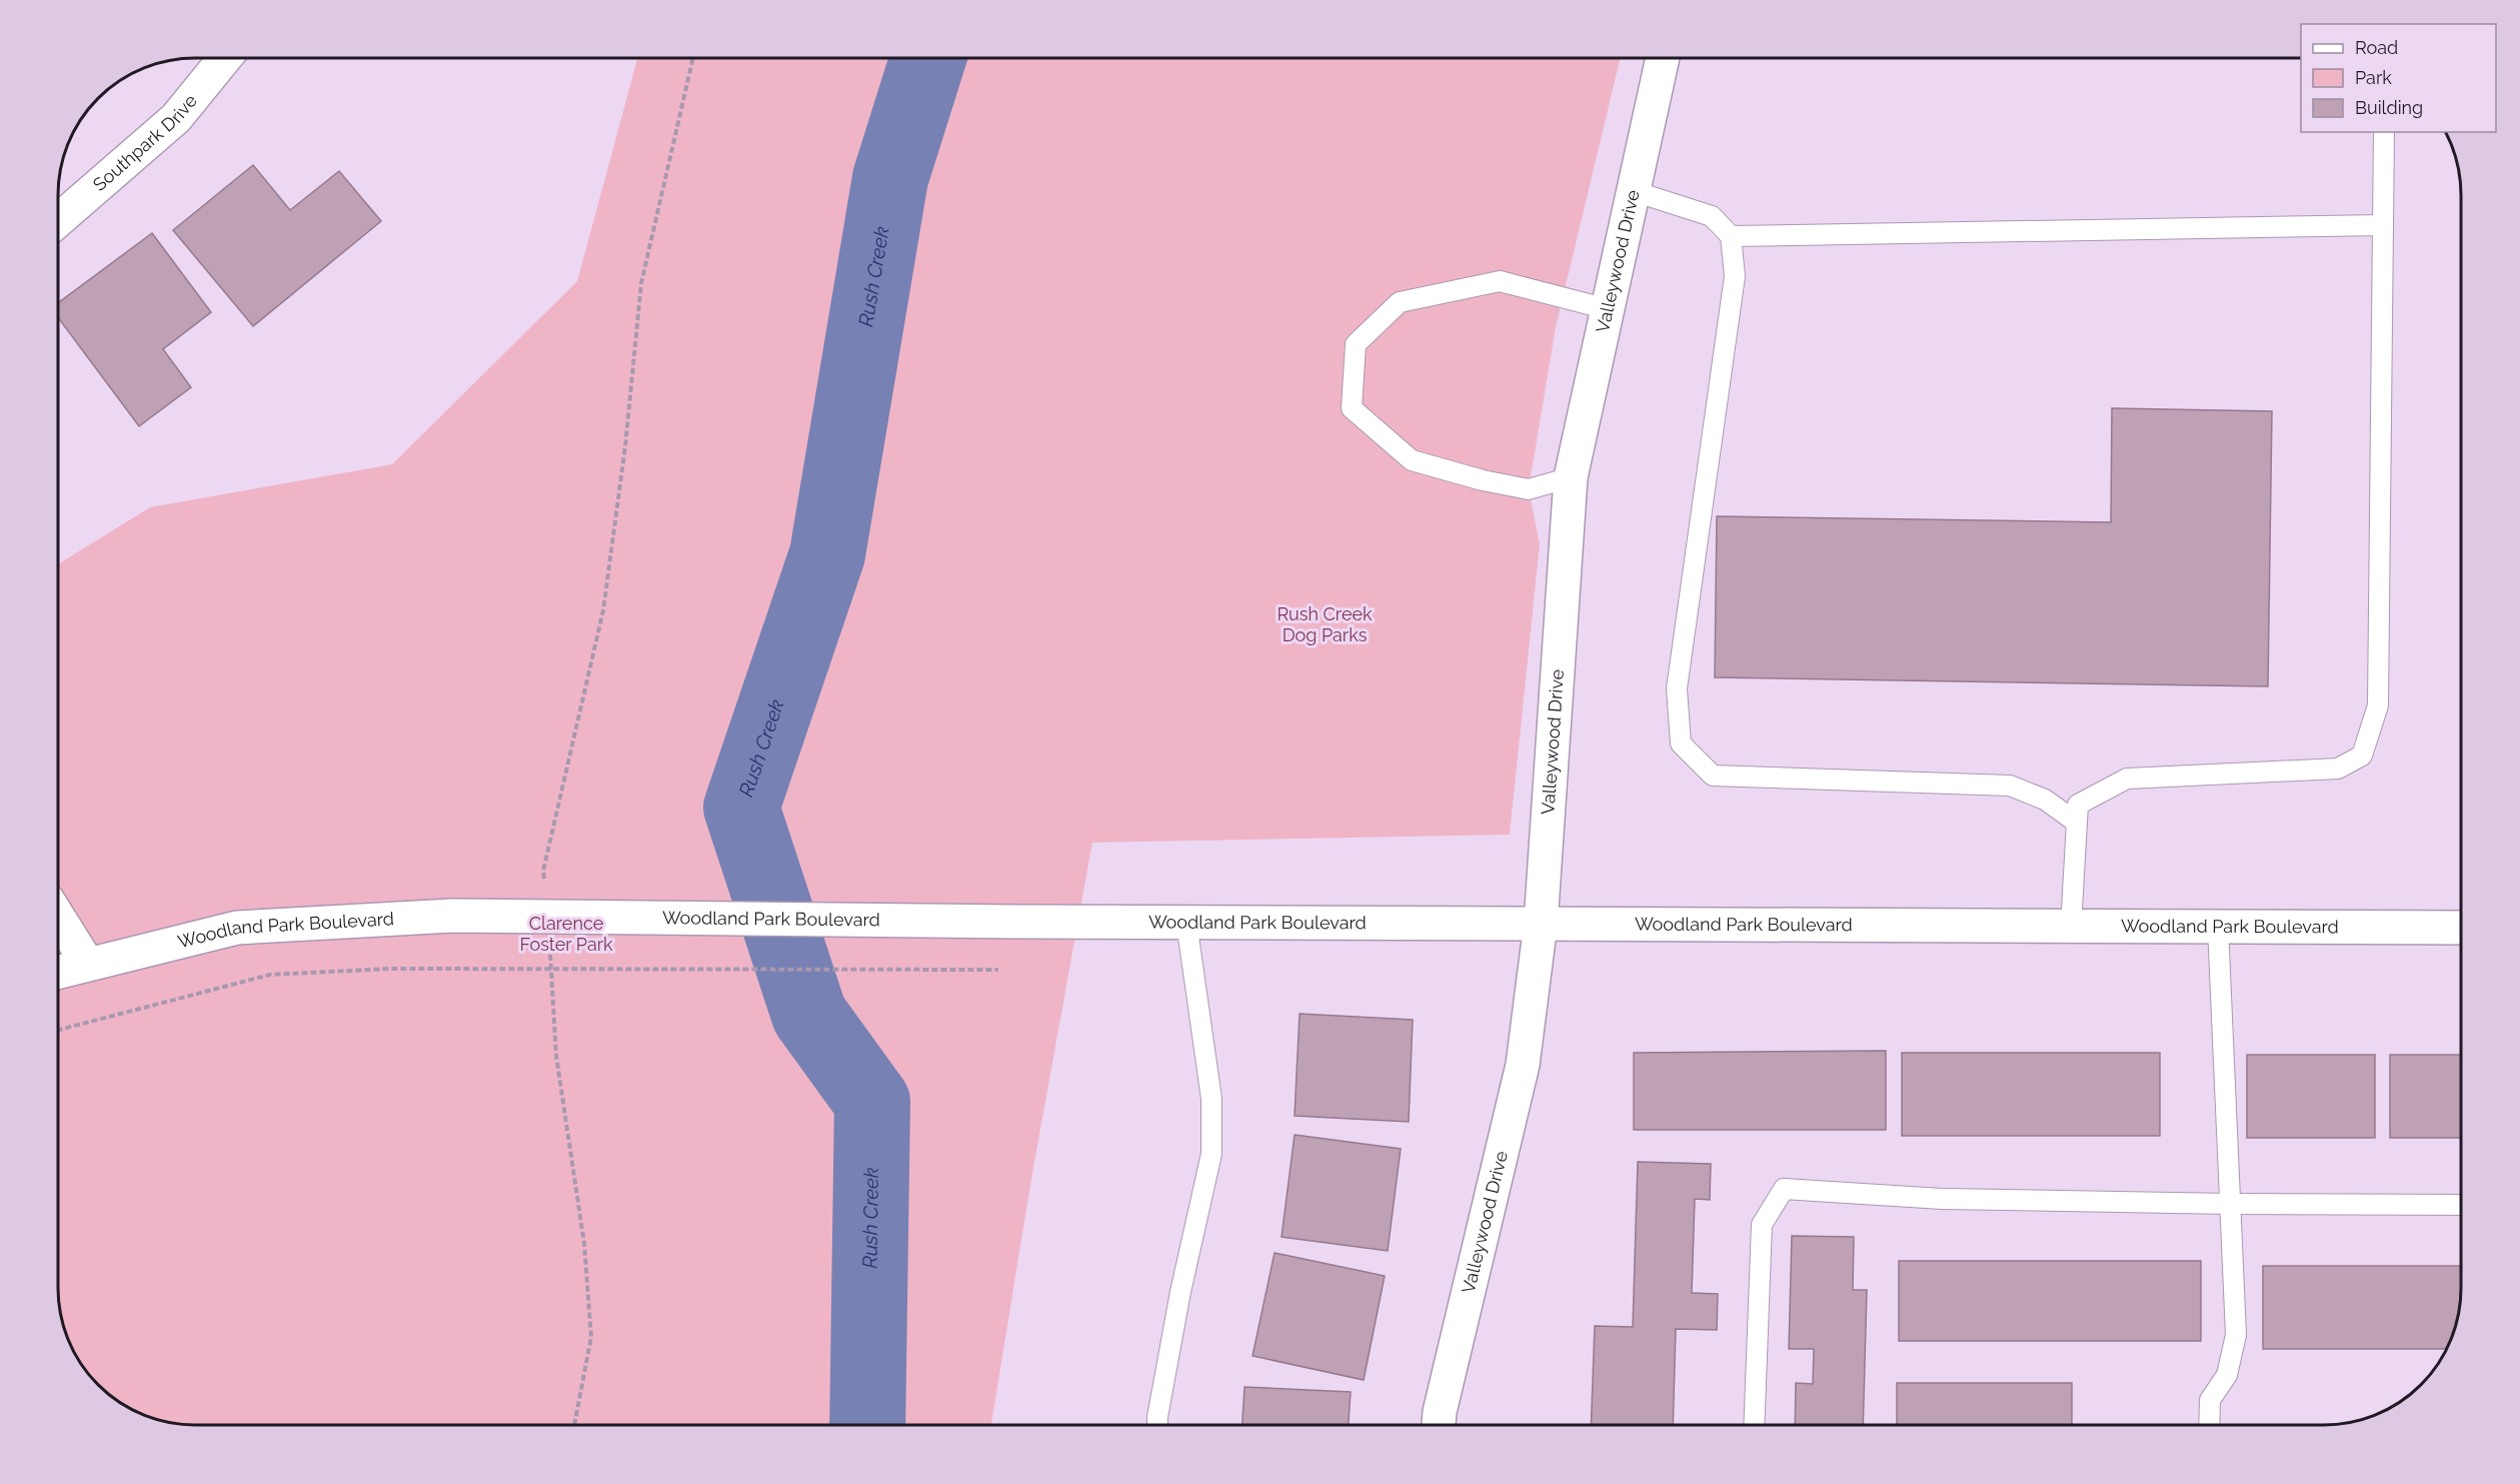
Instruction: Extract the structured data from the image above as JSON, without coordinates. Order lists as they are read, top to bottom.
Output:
{
  "streets": {
    "street": ["Southpark Drive", "Valleywood Drive", "Woodland Park Boulevard"]
  },
  "crossings": [
    ["Valleywood Drive", "Woodland Park Boulevard"]
  ],
  "water": ["Rush Creek"],
  "parks": ["Rush Creek Dog Parks", "Clarence Foster Park"],
  "legend": ["Road", "Park", "Building"]
}
